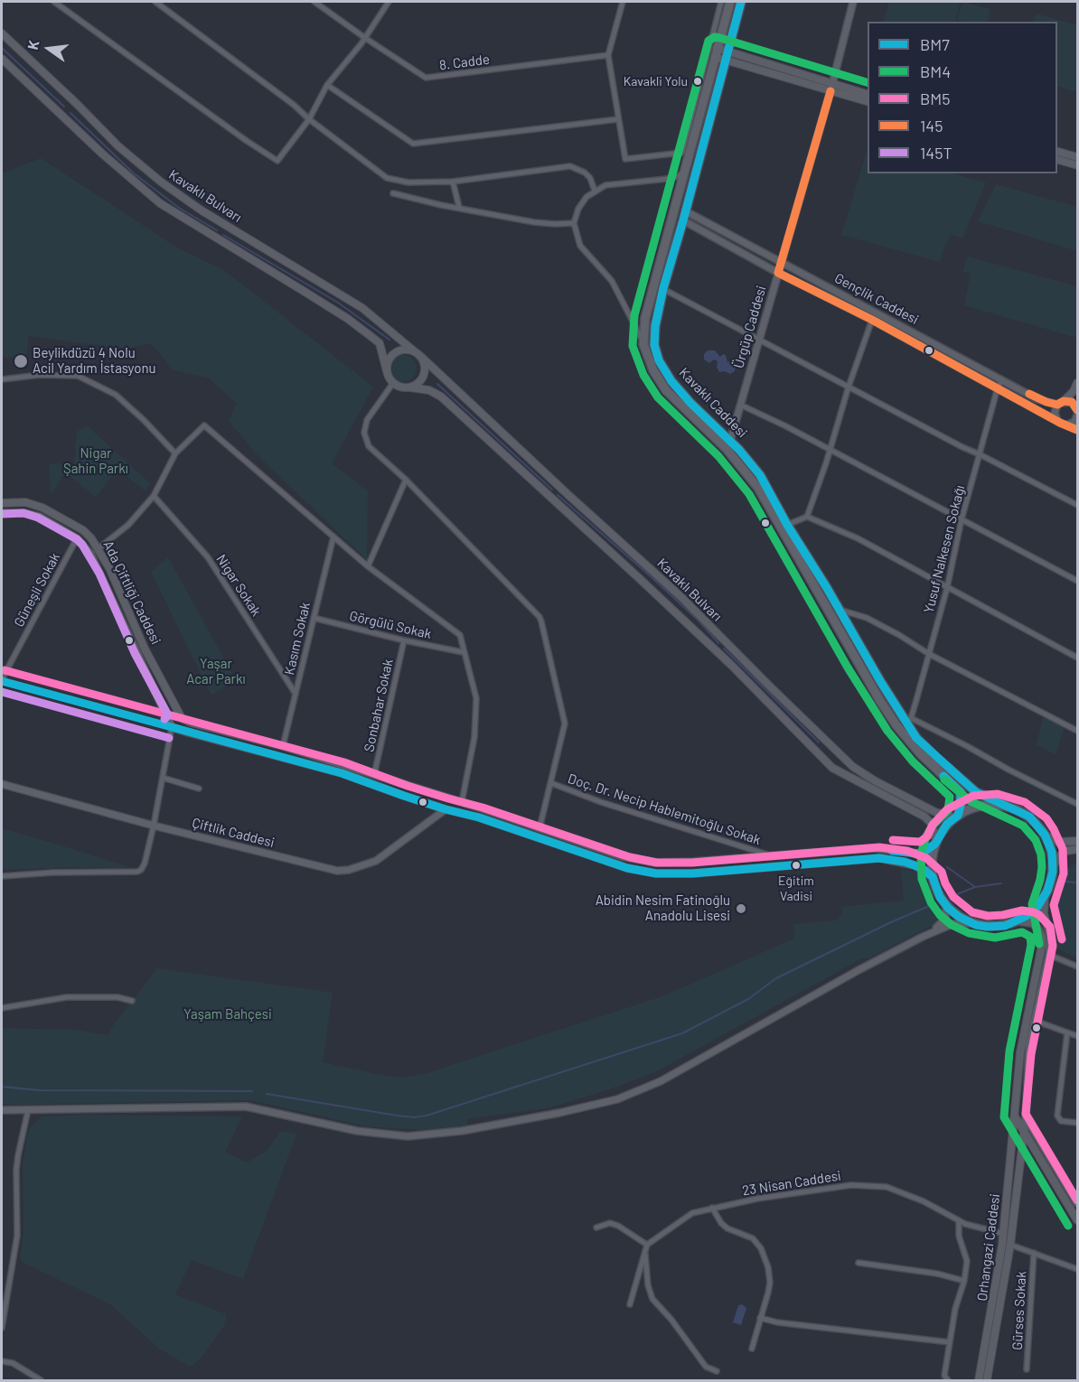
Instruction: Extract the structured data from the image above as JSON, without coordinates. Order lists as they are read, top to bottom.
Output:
{
  "streets": {
    "main road": [
      "Kavaklı Bulvarı",
      "Kavaklı Caddesi",
      "Ada Çiftliği Caddesi",
      "Orhangazi Caddesi"
    ],
    "street": [
      "8. Cadde",
      "Gençlik Caddesi",
      "Ürgüp Caddesi",
      "Yusuf Nalkesen Sokağı",
      "Nigar Sokak",
      "Güneşli Sokak",
      "Görgülü Sokak",
      "Kasım Sokak",
      "Sonbahar Sokak",
      "Doç. Dr. Necip Hablemitoğlu Sokak",
      "Çiftlik Caddesi",
      "23 Nisan Caddesi",
      "Gürses Sokak"
    ]
  },
  "crossings": [
    ["Kavaklı Bulvarı", "Kavaklı Caddesi"],
    ["Kavaklı Bulvarı", "Orhangazi Caddesi"],
    ["Gençlik Caddesi", "Ürgüp Caddesi"],
    ["Gençlik Caddesi", "Kavaklı Caddesi"],
    ["Gençlik Caddesi", "Yusuf Nalkesen Sokağı"],
    ["Ürgüp Caddesi", "Kavaklı Caddesi"],
    ["Kavaklı Caddesi", "Yusuf Nalkesen Sokağı"],
    ["Kavaklı Caddesi", "Orhangazi Caddesi"],
    ["Nigar Sokak", "Kasım Sokak"],
    ["Güneşli Sokak", "Ada Çiftliği Caddesi"],
    ["Görgülü Sokak", "Kasım Sokak"],
    ["Görgülü Sokak", "Sonbahar Sokak"],
    ["23 Nisan Caddesi", "Orhangazi Caddesi"]
  ],
  "parks": ["Nigar Şahin Parkı", "Yaşar Acar Parkı", "Yaşam Bahçesi"],
  "places": [
    "Kavakli Yolu",
    "Beylikdüzü 4 Nolu Acil Yardım İstasyonu",
    "Eğitim Vadisi",
    "Abidin Nesim Fatinoğlu Anadolu Lisesi"
  ],
  "lines": [
    "transit line BM7",
    "transit line BM4",
    "transit line 145",
    "transit line 145T",
    "transit line BM5"
  ],
  "legend": [
    "BM7",
    "BM4",
    "BM5",
    "145",
    "145T"
  ],
  "north": "left"
}
